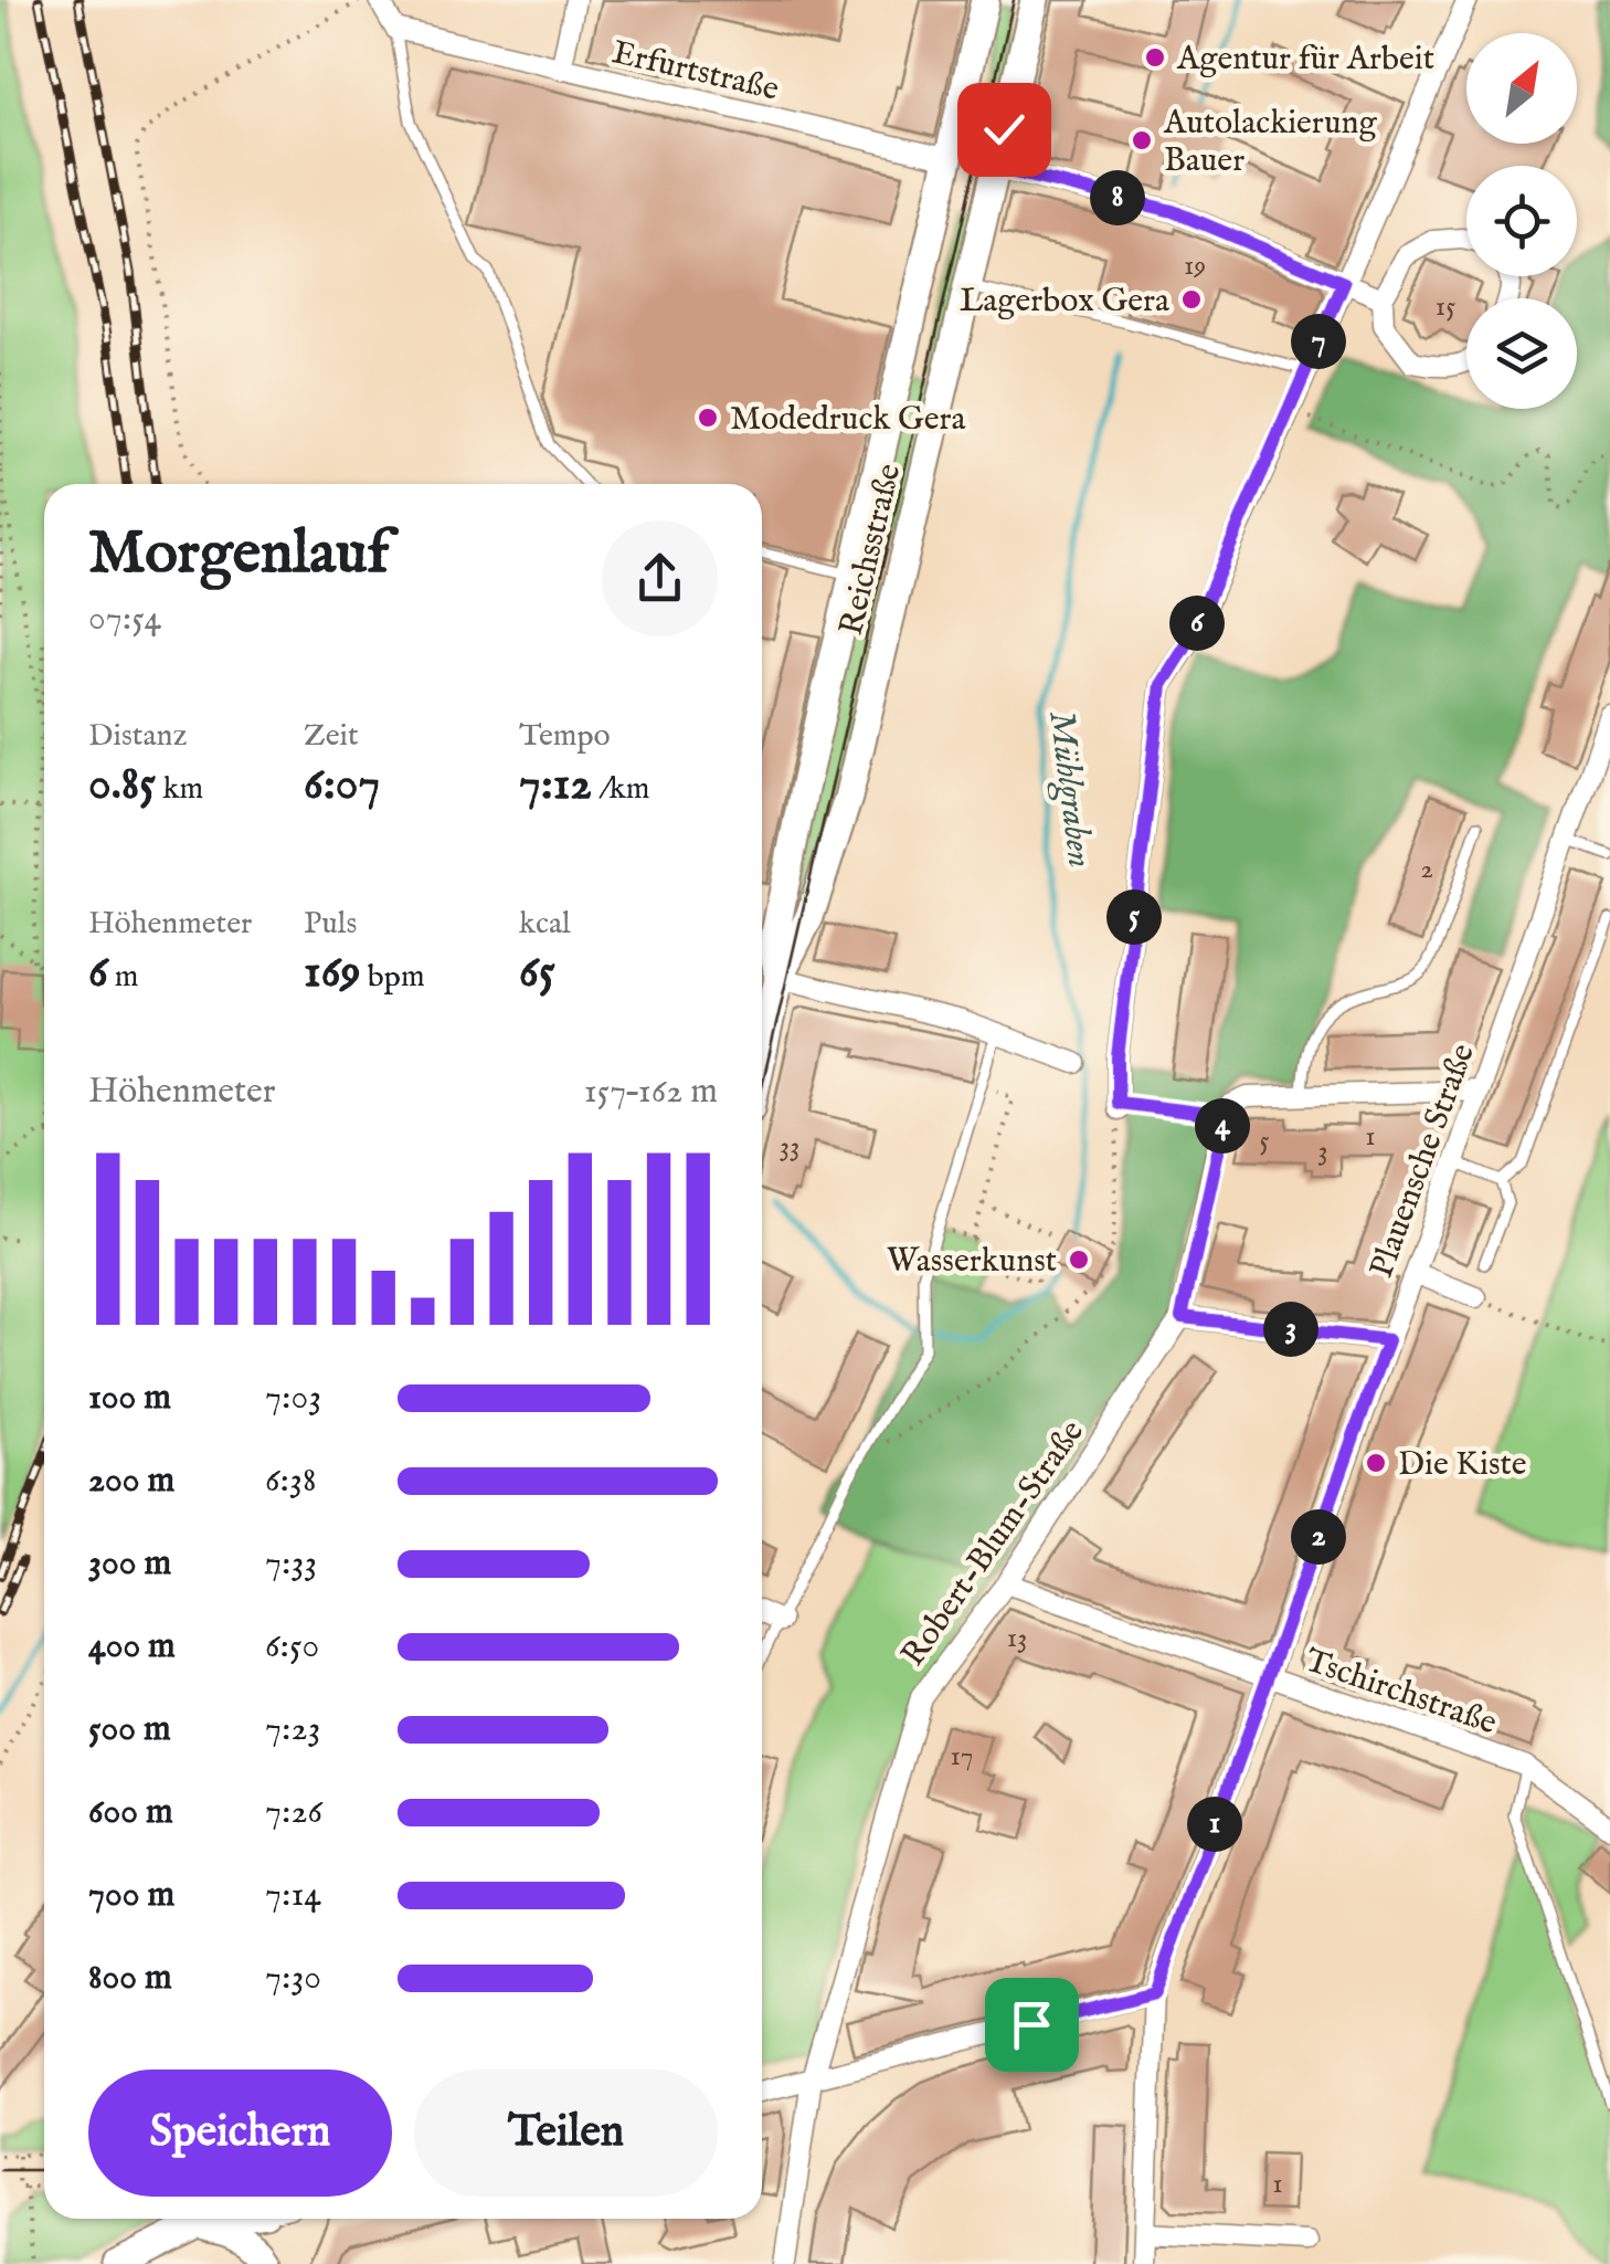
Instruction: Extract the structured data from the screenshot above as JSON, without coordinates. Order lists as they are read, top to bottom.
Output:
{
  "streets": {
    "main road": ["Reichsstraße"],
    "street": [
      "Erfurtstraße",
      "Plauensche Straße",
      "Robert-Blum-Straße",
      "Tschirchstraße"
    ]
  },
  "crossings": [
    ["Erfurtstraße", "Reichsstraße"],
    ["Plauensche Straße", "Tschirchstraße"],
    ["Robert-Blum-Straße", "Tschirchstraße"]
  ],
  "water": ["Mühlgraben"],
  "places": [
    "Agentur für Arbeit",
    "Autolackierung Bauer",
    "Lagerbox Gera",
    "Modedruck Gera",
    "Wasserkunst",
    "Die Kiste"
  ],
  "house_numbers": [
    "19",
    "15",
    "2",
    "1",
    "5",
    "33",
    "3",
    "13",
    "17",
    "1"
  ],
  "north": "top right",
  "page": {
    "pins": [
      "8",
      "7",
      "6",
      "5",
      "4",
      "3",
      "2",
      "1"
    ],
    "heading": ["Morgenlauf", "07:54"],
    "stats": [
      ["Distanz", "0.85 km"],
      ["Zeit", "6:07"],
      ["Tempo", "7:12 /km"],
      ["Höhenmeter", "6 m"],
      ["Puls", "169 bpm"],
      ["kcal", "65"]
    ],
    "chart": ["Höhenmeter", "157–162 m"],
    "list": [
      {
        "name": "100 m",
        "note": "7:03"
      },
      {
        "name": "200 m",
        "note": "6:38"
      },
      {
        "name": "300 m",
        "note": "7:33"
      },
      {
        "name": "400 m",
        "note": "6:50"
      },
      {
        "name": "500 m",
        "note": "7:23"
      },
      {
        "name": "600 m",
        "note": "7:26"
      },
      {
        "name": "700 m",
        "note": "7:14"
      },
      {
        "name": "800 m",
        "note": "7:30"
      }
    ],
    "buttons": ["Speichern", "Teilen"]
  }
}
